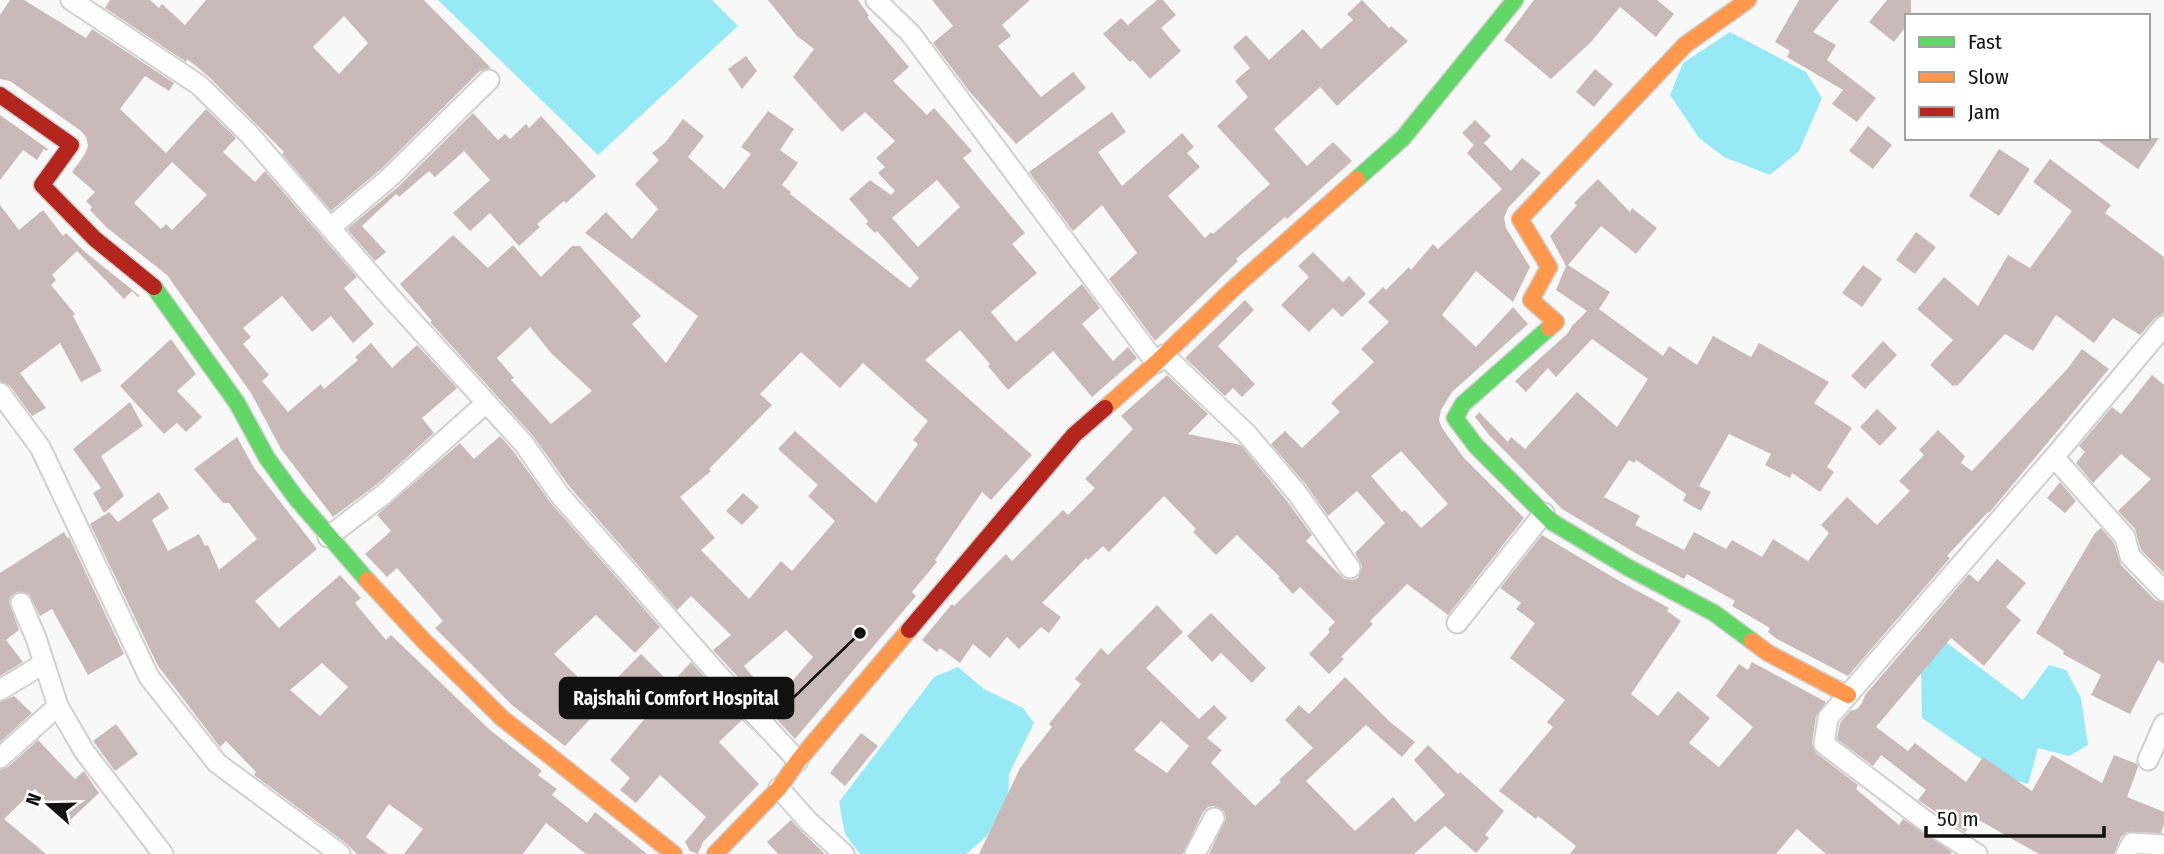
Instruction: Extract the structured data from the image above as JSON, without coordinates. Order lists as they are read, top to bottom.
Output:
{
  "places": ["Rajshahi Comfort Hospital"],
  "legend": ["Fast", "Slow", "Jam"],
  "scale_bar": "50 m",
  "north": "left"
}
